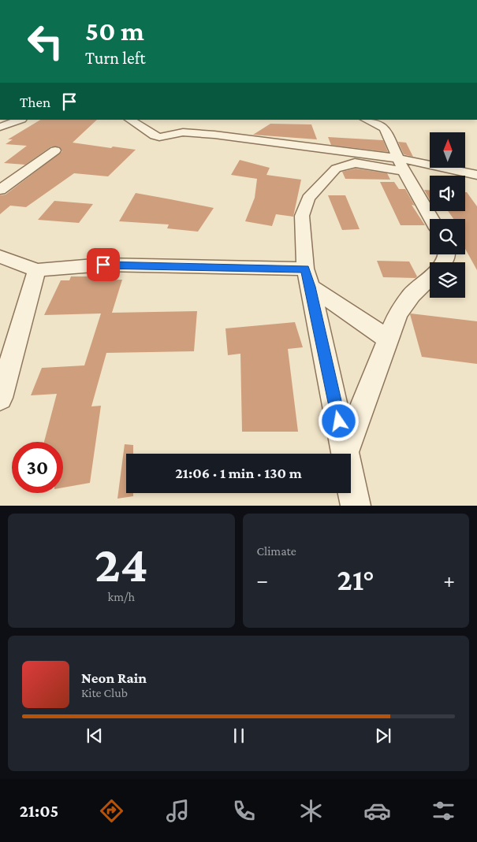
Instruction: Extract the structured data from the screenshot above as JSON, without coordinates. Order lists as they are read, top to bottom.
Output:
{
  "north": "top",
  "page": {
    "turn": ["50 m", "Turn left"],
    "then": "Then",
    "limit": "30",
    "trip": "21:06 · 1 min · 130 m",
    "tile": [
      ["24", "km/h"],
      "Climate"
    ],
    "heat": ["−", "21°", "+"],
    "song": ["Neon Rain", "Kite Club"],
    "tabs": "21:05"
  }
}
